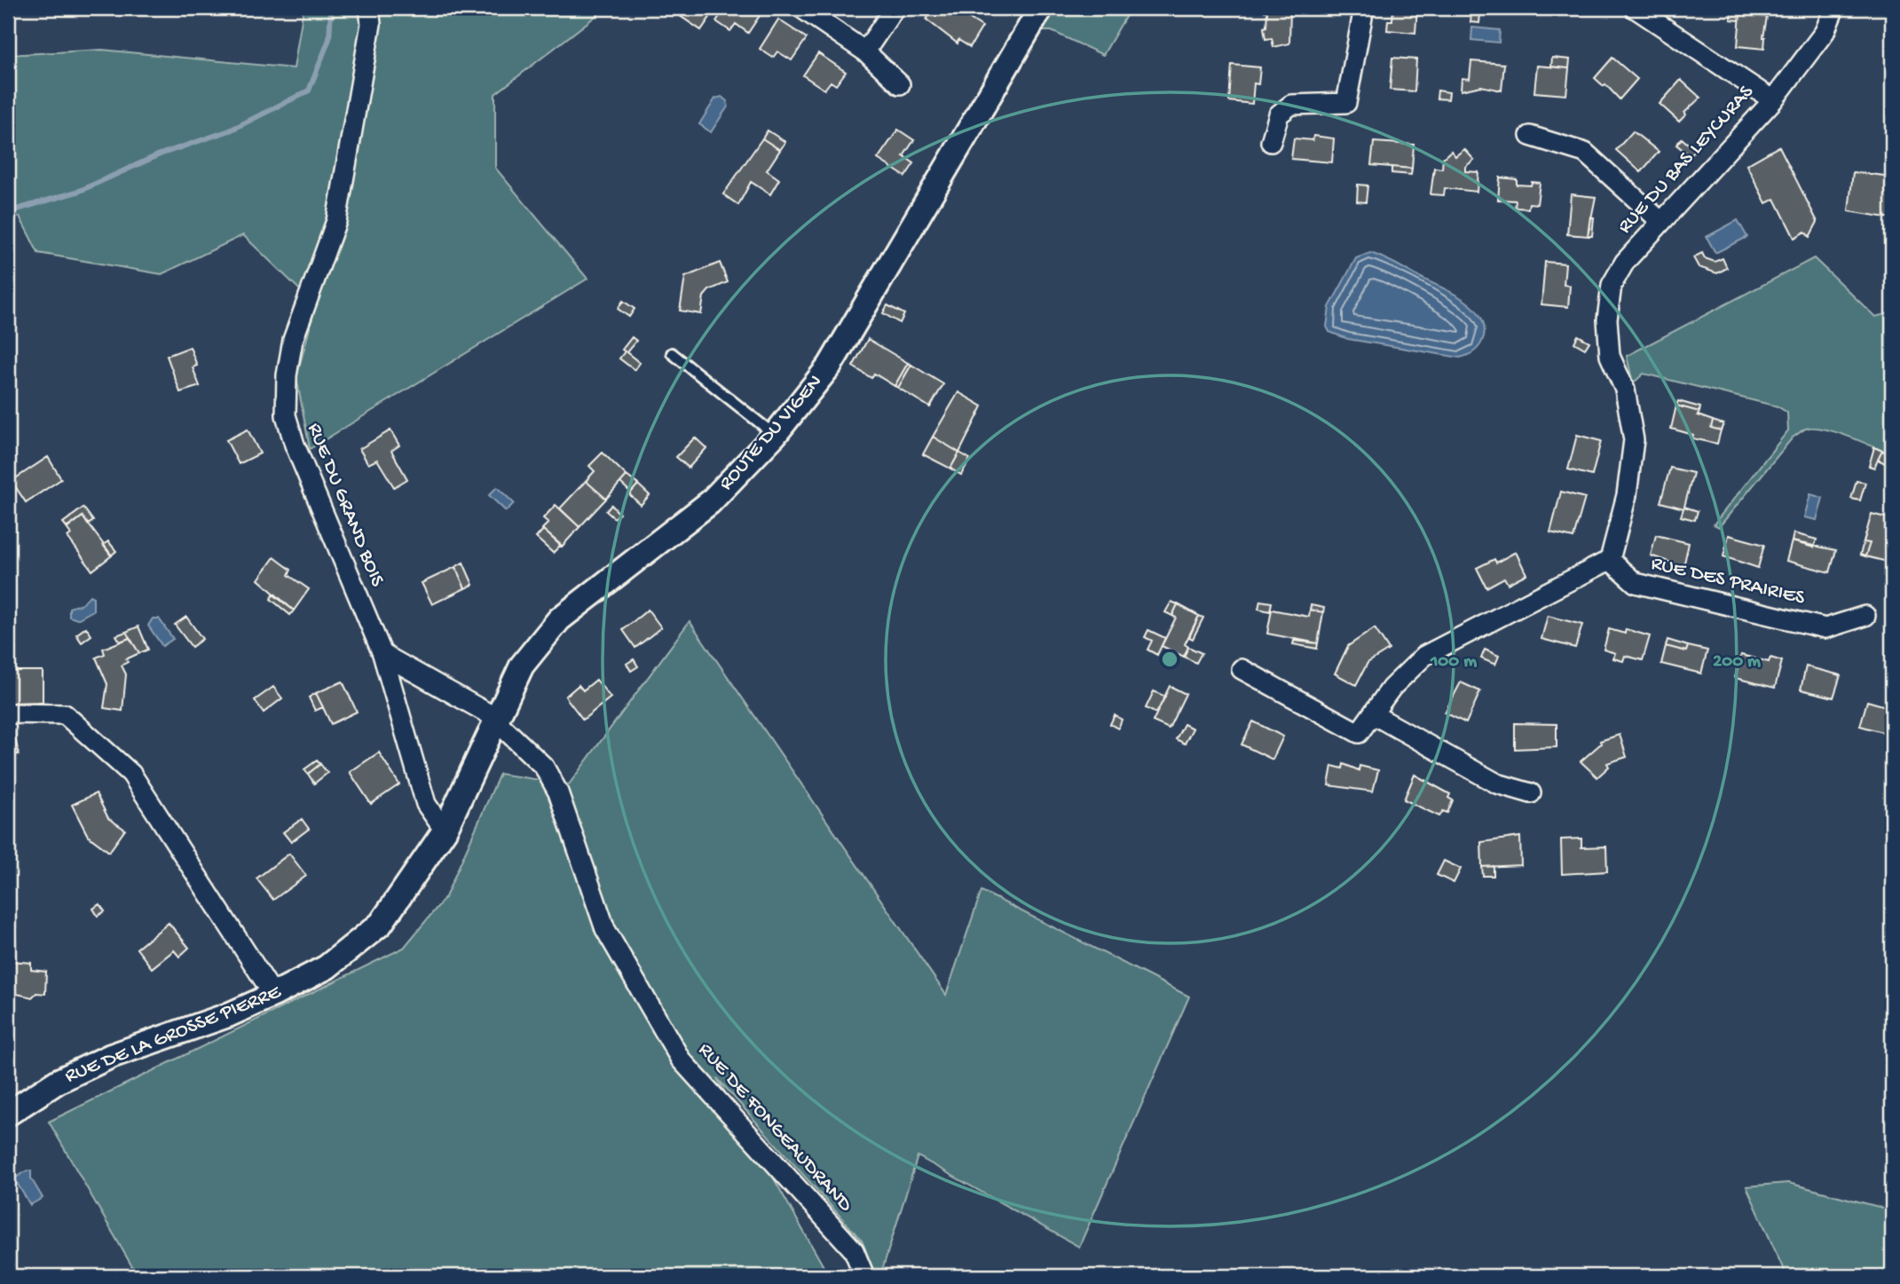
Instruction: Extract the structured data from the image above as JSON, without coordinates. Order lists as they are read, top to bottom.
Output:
{
  "streets": {
    "street": [
      "RUE DU BAS LEYCURAS",
      "ROUTE DU VIGEN",
      "RUE DU GRAND BOIS",
      "RUE DES PRAIRIES",
      "RUE DE LA GROSSE PIERRE",
      "RUE DE FONGEAUDRAND"
    ]
  },
  "crossings": [
    ["RUE DU BAS LEYCURAS", "RUE DES PRAIRIES"],
    ["ROUTE DU VIGEN", "RUE DE LA GROSSE PIERRE"],
    ["ROUTE DU VIGEN", "RUE DE FONGEAUDRAND"],
    ["RUE DU GRAND BOIS", "RUE DE LA GROSSE PIERRE"]
  ],
  "rings": ["100 m", "200 m"]
}
